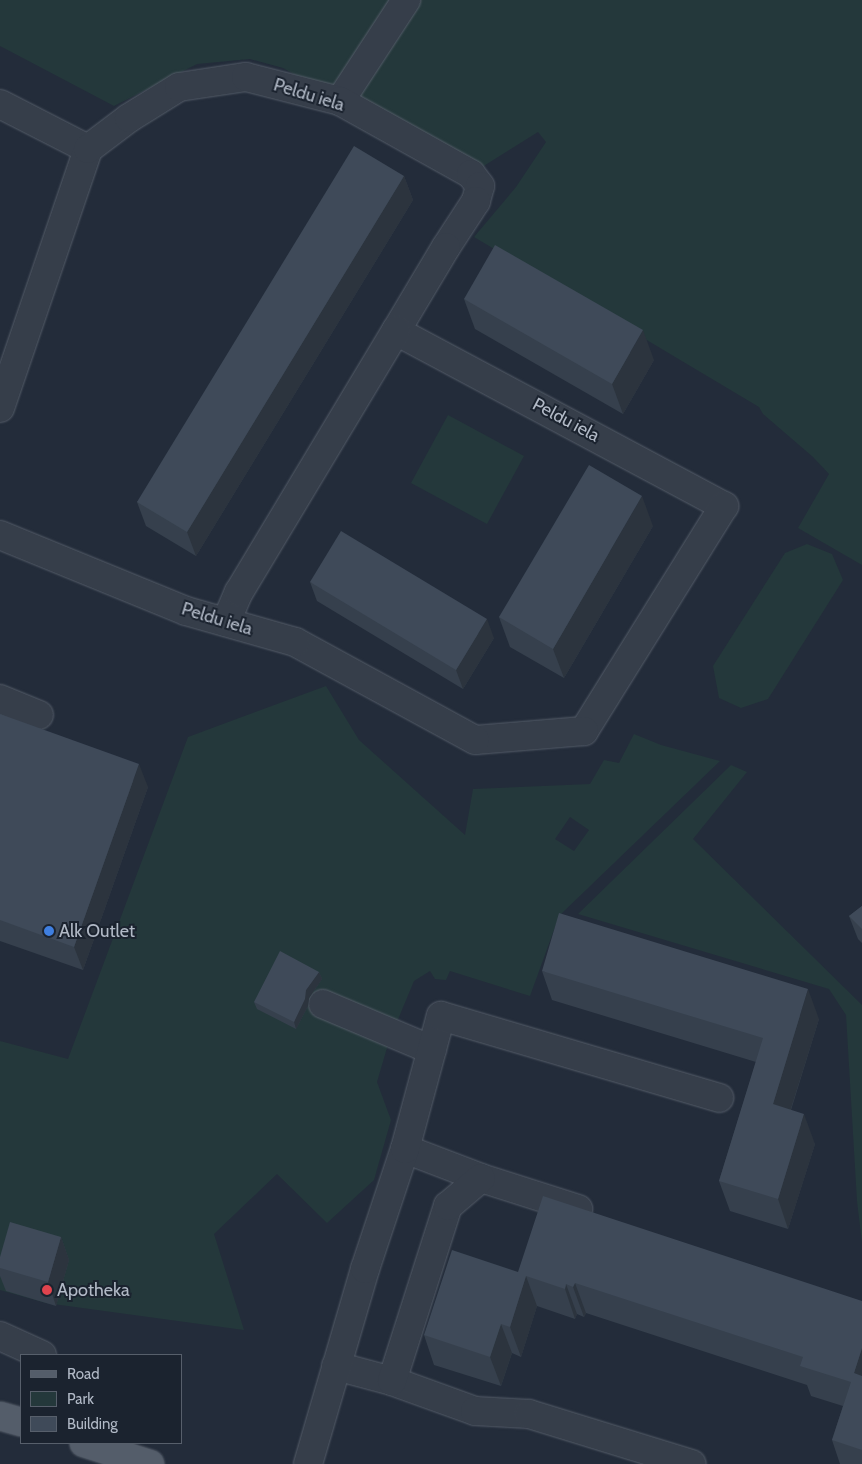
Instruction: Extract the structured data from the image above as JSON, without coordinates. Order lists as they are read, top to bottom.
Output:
{
  "streets": {
    "street": ["Peldu iela"]
  },
  "places": ["Alk Outlet", "Apotheka"],
  "legend": ["Road", "Park", "Building"]
}
